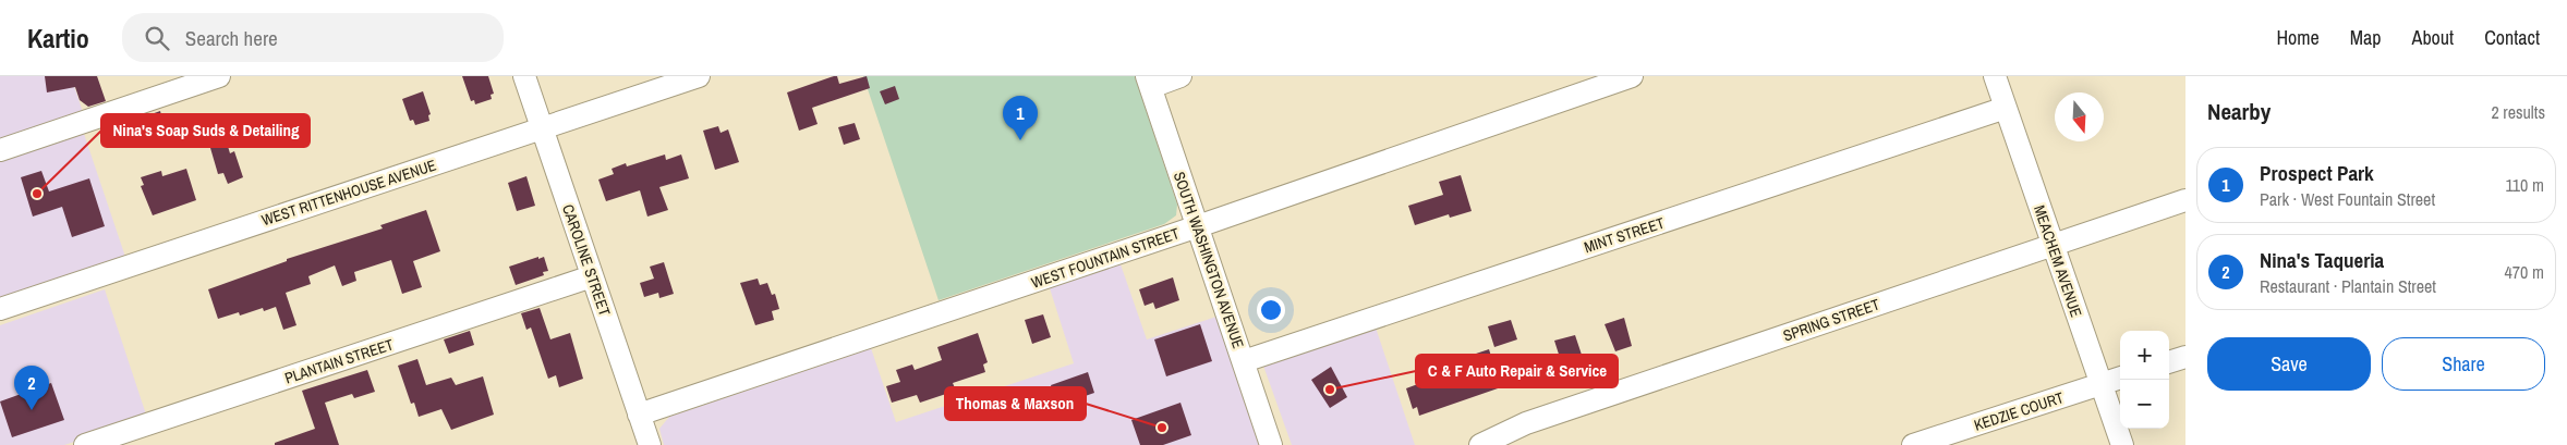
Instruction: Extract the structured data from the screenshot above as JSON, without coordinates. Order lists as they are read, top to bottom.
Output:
{
  "streets": {
    "street": [
      "WEST RITTENHOUSE AVENUE",
      "MINT STREET",
      "WEST FOUNTAIN STREET",
      "CAROLINE STREET",
      "SOUTH WASHINGTON AVENUE",
      "MEACHEM AVENUE",
      "SPRING STREET",
      "PLANTAIN STREET",
      "KEDZIE COURT"
    ]
  },
  "crossings": [
    ["WEST RITTENHOUSE AVENUE", "CAROLINE STREET"],
    ["MINT STREET", "SOUTH WASHINGTON AVENUE"],
    ["MINT STREET", "MEACHEM AVENUE"],
    ["WEST FOUNTAIN STREET", "CAROLINE STREET"],
    ["WEST FOUNTAIN STREET", "SOUTH WASHINGTON AVENUE"],
    ["CAROLINE STREET", "PLANTAIN STREET"],
    ["MEACHEM AVENUE", "SPRING STREET"],
    ["MEACHEM AVENUE", "KEDZIE COURT"]
  ],
  "places": ["Nina's Soap Suds & Detailing", "C & F Auto Repair & Service", "Thomas & Maxson"],
  "north": "bottom",
  "page": {
    "header": "Kartio",
    "search": "Search here",
    "nav": [
      "Home",
      "Map",
      "About",
      "Contact"
    ],
    "heading": ["Nearby", "2 results"],
    "pins": ["1", "2"],
    "list": [
      {
        "mark": "1",
        "name": "Prospect Park",
        "note": "Park · West Fountain Street",
        "value": "110 m"
      },
      {
        "mark": "2",
        "name": "Nina's Taqueria",
        "note": "Restaurant · Plantain Street",
        "value": "470 m"
      }
    ],
    "buttons": ["Save", "Share"],
    "map_buttons": ["+", "−"]
  }
}
